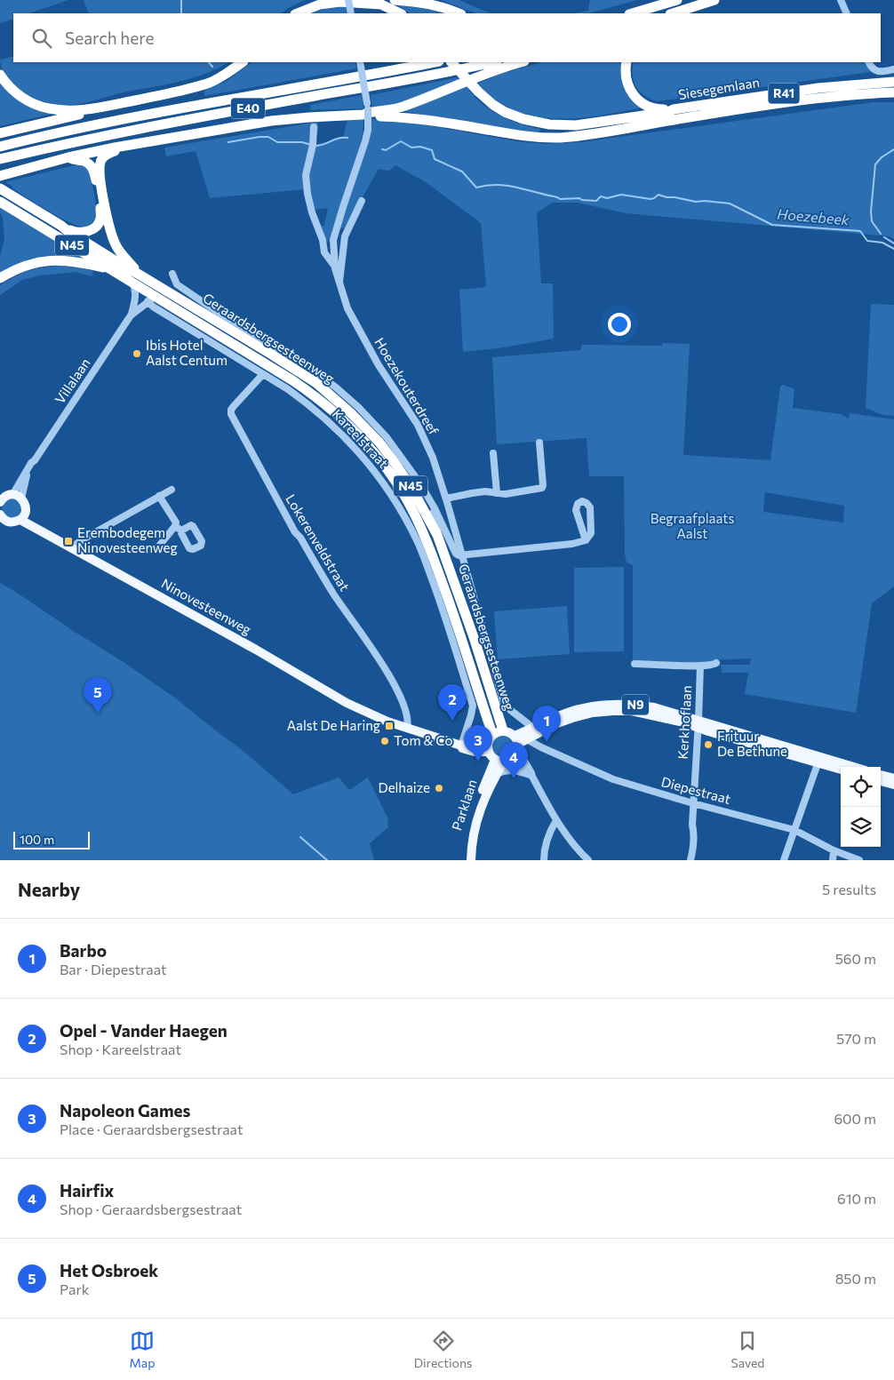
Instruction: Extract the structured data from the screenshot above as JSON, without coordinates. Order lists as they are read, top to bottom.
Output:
{
  "streets": {
    "highway": [
      "Siesegemlaan",
      "R41",
      "E40",
      "N45",
      "Geraardsbergsesteenweg"
    ],
    "main road": ["Ninovesteenweg", "N9", "Parklaan"],
    "street": [
      "Villalaan",
      "Hoezekouterdreef",
      "Kareelstraat",
      "Lokerenveldstraat",
      "Kerkhoflaan",
      "Diepestraat"
    ]
  },
  "crossings": [
    ["Siesegemlaan", "Hoezekouterdreef"],
    ["Geraardsbergsesteenweg", "Villalaan"],
    ["Geraardsbergsesteenweg", "Kareelstraat"],
    ["Geraardsbergsesteenweg", "Ninovesteenweg"],
    ["Geraardsbergsesteenweg", "N9"],
    ["Geraardsbergsesteenweg", "Parklaan"],
    ["Villalaan", "Kareelstraat"],
    ["Hoezekouterdreef", "N9"],
    ["Kareelstraat", "Lokerenveldstraat"],
    ["Kareelstraat", "Ninovesteenweg"],
    ["Lokerenveldstraat", "Ninovesteenweg"],
    ["Ninovesteenweg", "N9"],
    ["Ninovesteenweg", "Parklaan"],
    ["N9", "Kerkhoflaan"],
    ["N9", "Diepestraat"],
    ["N9", "Parklaan"],
    ["Kerkhoflaan", "Diepestraat"]
  ],
  "water": ["Hoezebeek"],
  "parks": ["Begraafplaats Aalst"],
  "places": {
    "other": [
      "Ibis Hotel Aalst Centum",
      "Tom & Co",
      "Frituur De Bethune",
      "Delhaize"
    ],
    "transit": ["Erembodegem Ninovesteenweg", "Aalst De Haring"]
  },
  "scale_bar": "100 m",
  "page": {
    "search": "Search here",
    "pins": [
      "5",
      "2",
      "1",
      "3",
      "4"
    ],
    "scale": "100 m",
    "heading": ["Nearby", "5 results"],
    "list": [
      {
        "mark": "1",
        "name": "Barbo",
        "note": "Bar · Diepestraat",
        "value": "560 m"
      },
      {
        "mark": "2",
        "name": "Opel - Vander Haegen",
        "note": "Shop · Kareelstraat",
        "value": "570 m"
      },
      {
        "mark": "3",
        "name": "Napoleon Games",
        "note": "Place · Geraardsbergsestraat",
        "value": "600 m"
      },
      {
        "mark": "4",
        "name": "Hairfix",
        "note": "Shop · Geraardsbergsestraat",
        "value": "610 m"
      },
      {
        "mark": "5",
        "name": "Het Osbroek",
        "note": "Park",
        "value": "850 m"
      }
    ],
    "nav": ["Map", "Directions", "Saved"]
  }
}
